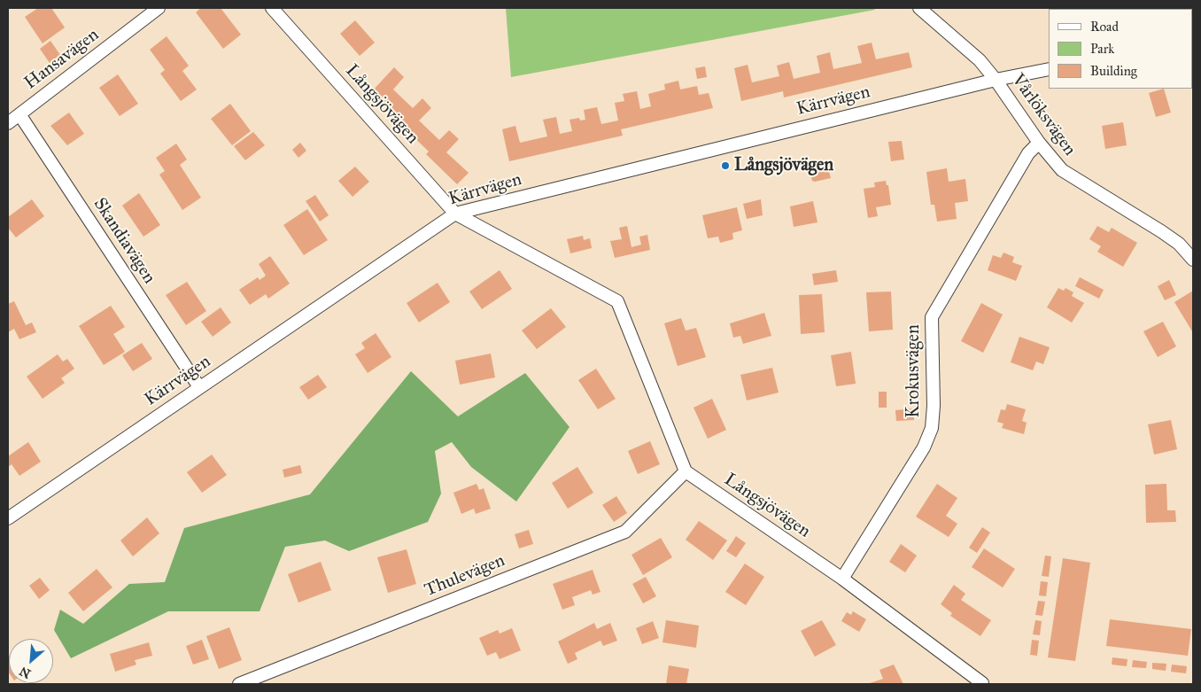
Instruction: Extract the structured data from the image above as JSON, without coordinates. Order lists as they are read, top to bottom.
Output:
{
  "streets": {
    "street": [
      "Hansavägen",
      "Kärrvägen",
      "Långsjövägen",
      "Vårlöksvägen",
      "Skandiavägen",
      "Krokusvägen",
      "Thulevägen"
    ]
  },
  "crossings": [
    ["Hansavägen", "Skandiavägen"],
    ["Kärrvägen", "Långsjövägen"],
    ["Kärrvägen", "Vårlöksvägen"],
    ["Kärrvägen", "Skandiavägen"],
    ["Långsjövägen", "Krokusvägen"],
    ["Långsjövägen", "Thulevägen"],
    ["Vårlöksvägen", "Krokusvägen"]
  ],
  "places": ["Långsjövägen"],
  "legend": ["Road", "Park", "Building"],
  "north": "bottom left"
}
